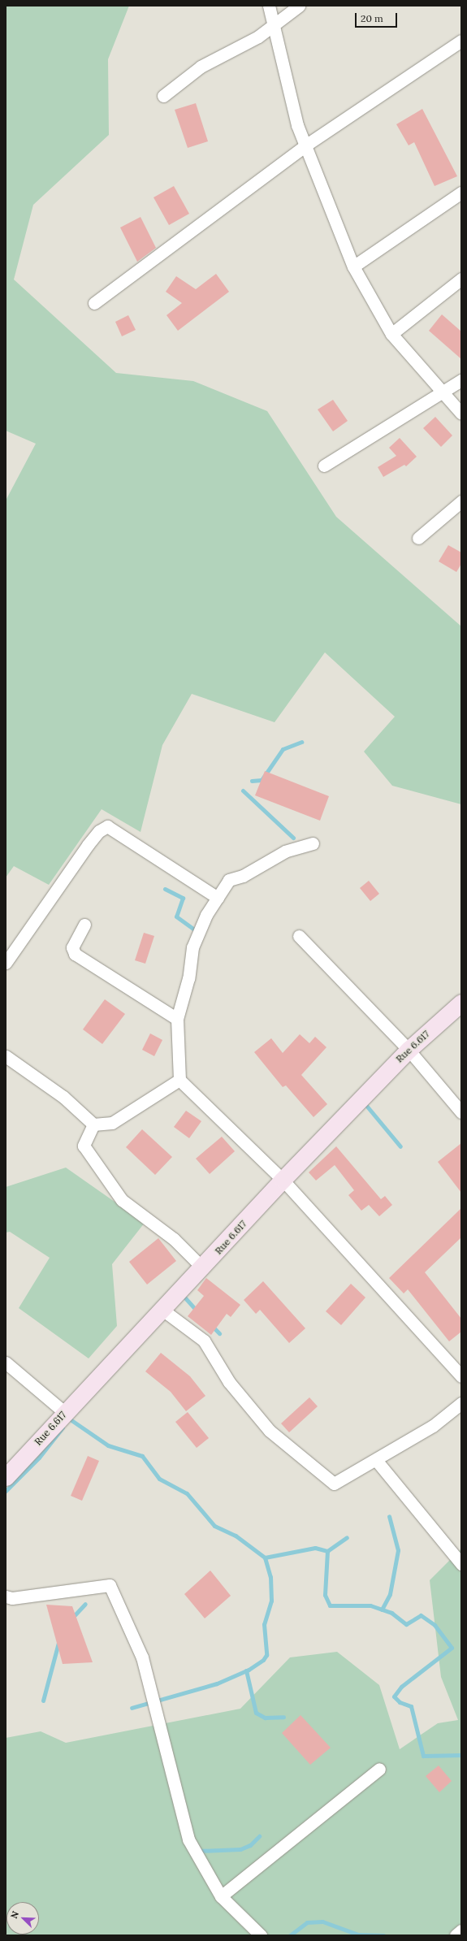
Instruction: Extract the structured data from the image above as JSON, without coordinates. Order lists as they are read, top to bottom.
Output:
{
  "streets": {
    "street": ["Rue 6.617"]
  },
  "scale_bar": "20 m",
  "north": "top left"
}
